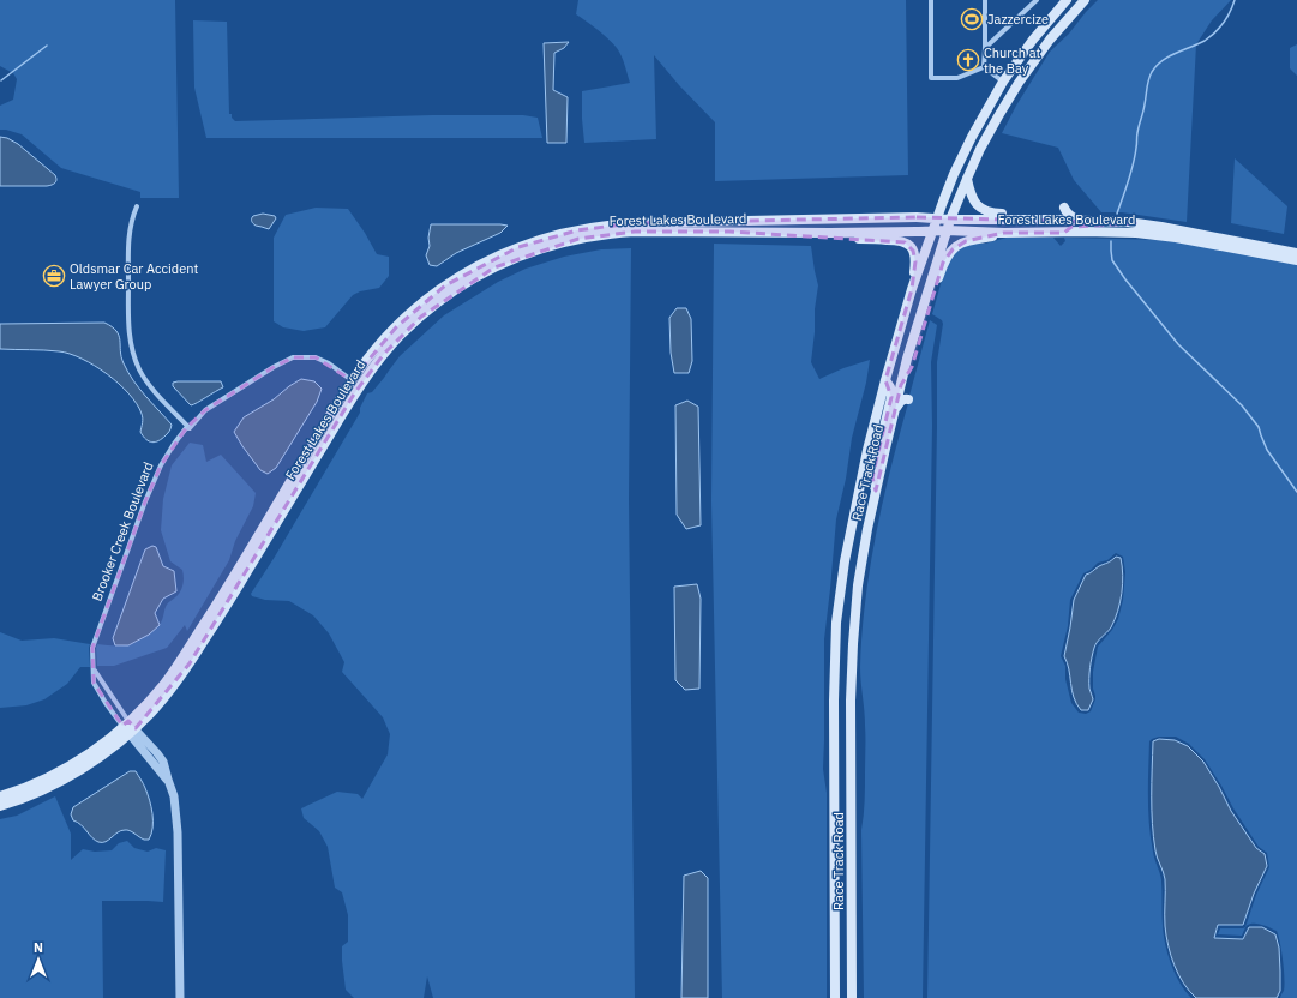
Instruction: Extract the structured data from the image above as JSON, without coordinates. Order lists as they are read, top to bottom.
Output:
{
  "streets": {
    "main road": ["Forest Lakes Boulevard", "Race Track Road"],
    "street": ["Brooker Creek Boulevard"]
  },
  "crossings": [
    ["Forest Lakes Boulevard", "Race Track Road"],
    ["Forest Lakes Boulevard", "Brooker Creek Boulevard"]
  ],
  "places": {
    "sports": ["Jazzercize"],
    "church": ["Church at the Bay"],
    "office": ["Oldsmar Car Accident Lawyer Group"]
  },
  "north": "top"
}
